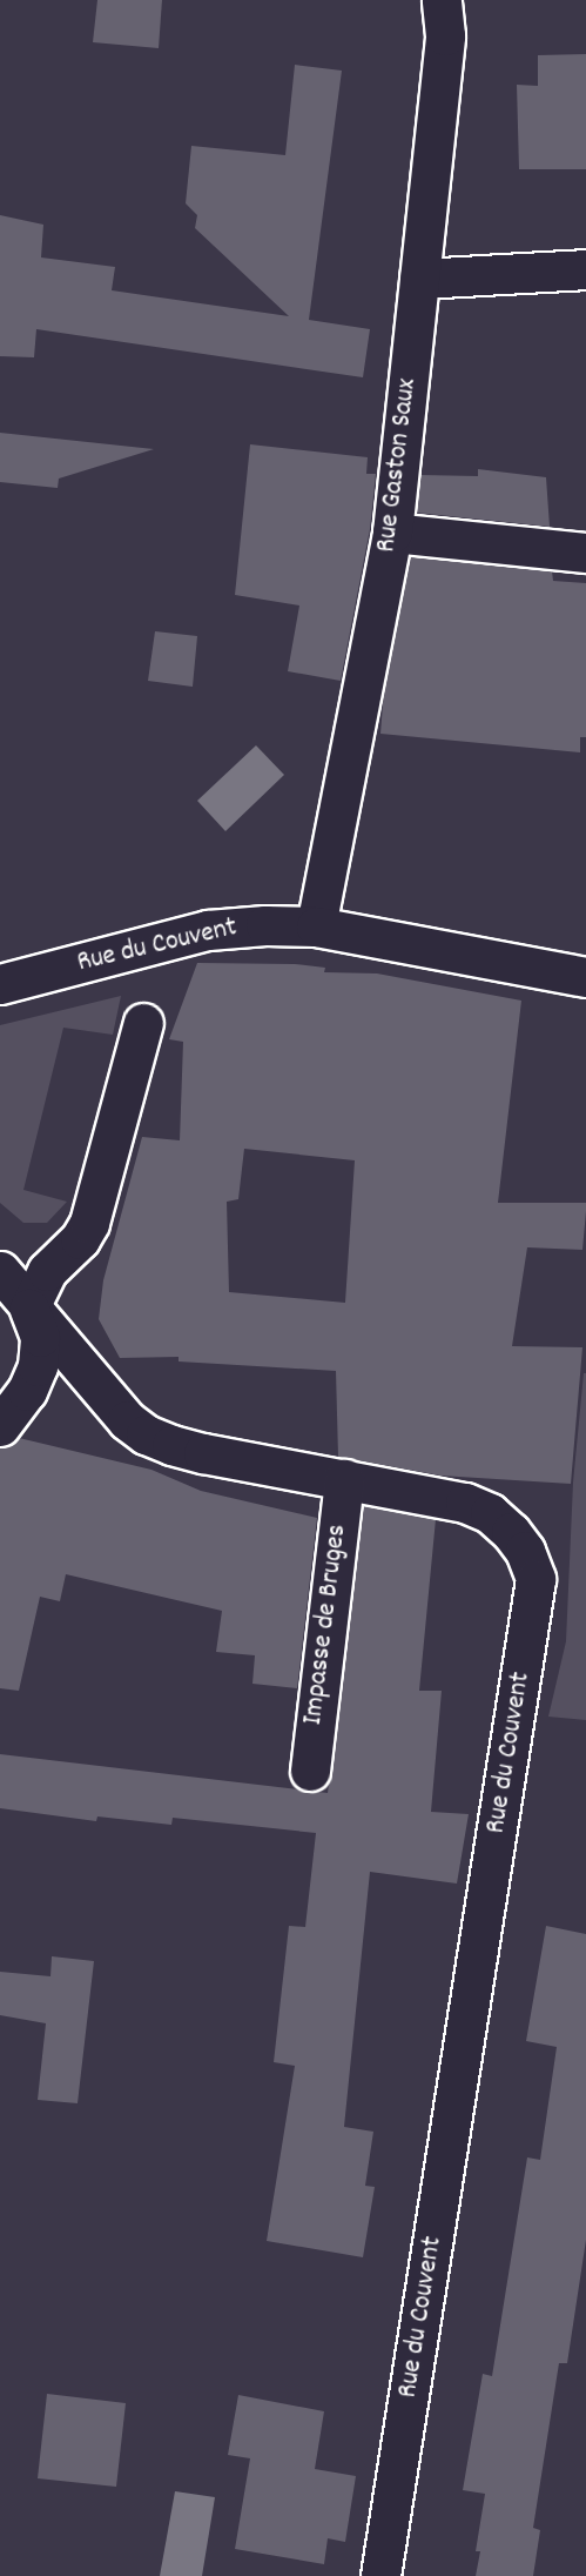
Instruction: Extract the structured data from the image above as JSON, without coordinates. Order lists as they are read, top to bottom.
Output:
{
  "streets": {
    "street": ["Rue Gaston Saux", "Rue du Couvent", "Impasse de Bruges"]
  },
  "crossings": [
    ["Rue Gaston Saux", "Rue du Couvent"],
    ["Rue du Couvent", "Impasse de Bruges"]
  ]
}
